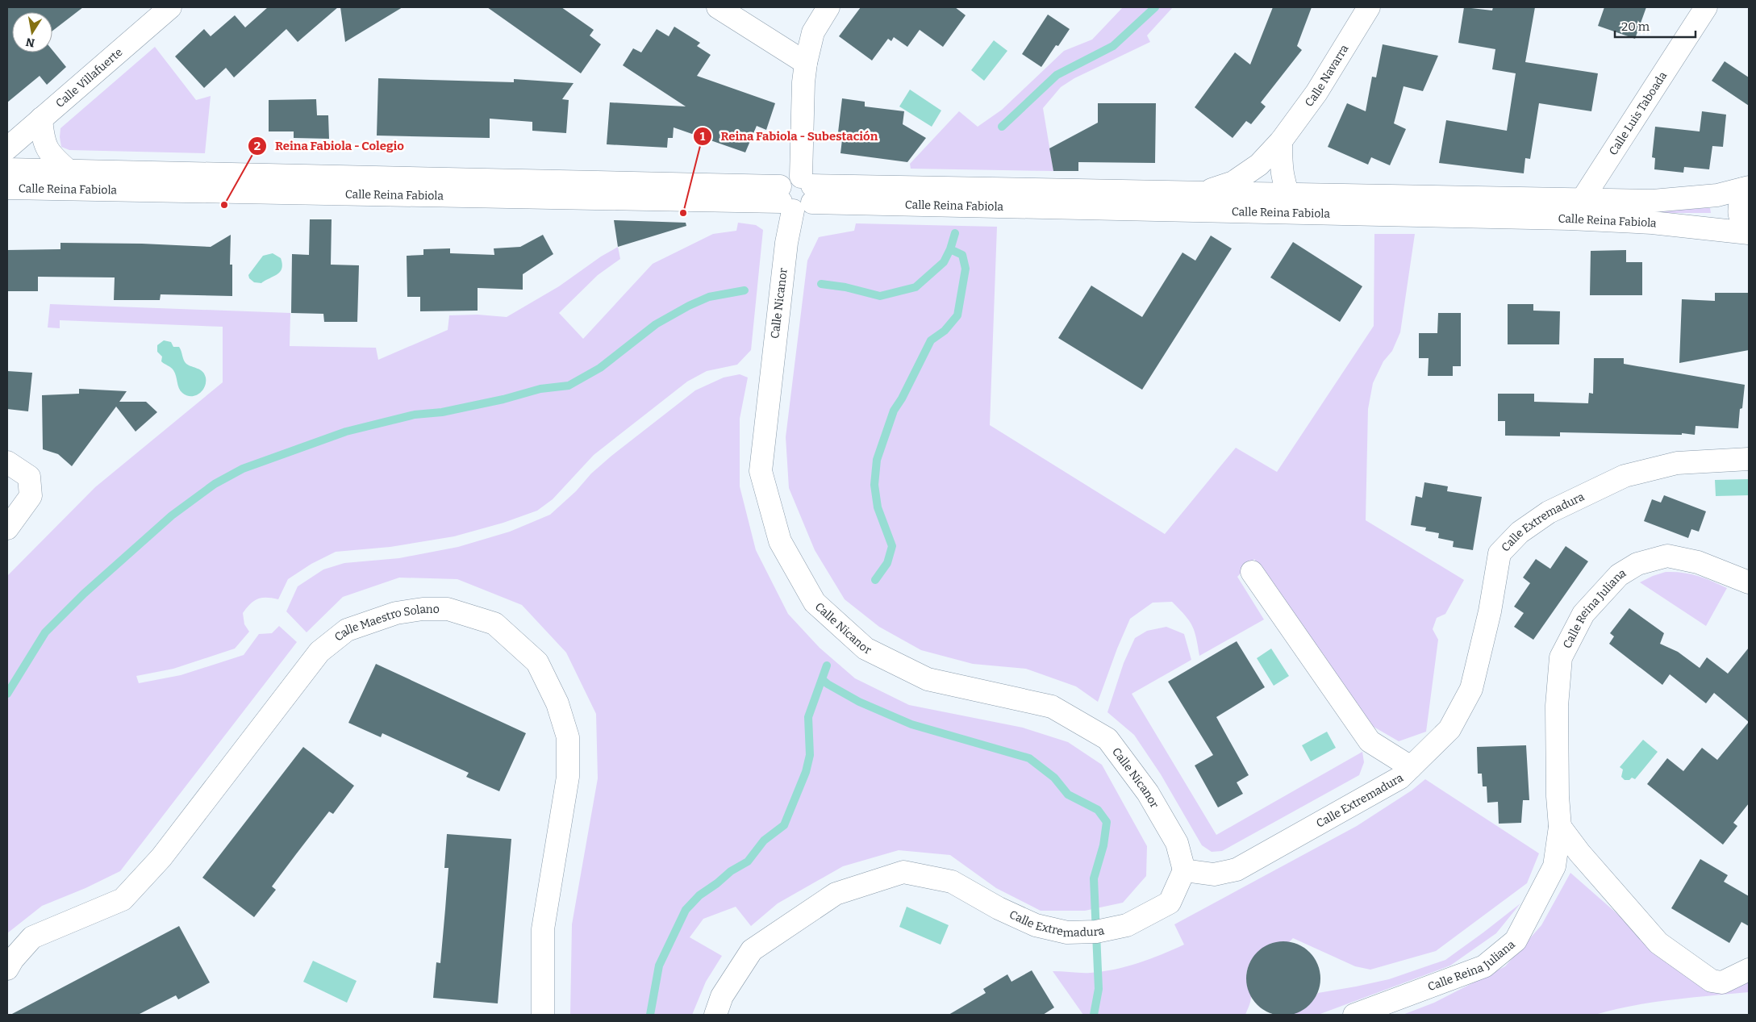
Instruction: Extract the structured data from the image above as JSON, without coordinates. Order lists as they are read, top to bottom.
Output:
{
  "streets": {
    "street": [
      "Calle Navarra",
      "Calle Villafuerte",
      "Calle Luis Taboada",
      "Calle Reina Fabiola",
      "Calle Nicanor",
      "Calle Extremadura",
      "Calle Reina Juliana",
      "Calle Maestro Solano"
    ]
  },
  "crossings": [
    ["Calle Navarra", "Calle Reina Fabiola"],
    ["Calle Villafuerte", "Calle Reina Fabiola"],
    ["Calle Luis Taboada", "Calle Reina Fabiola"],
    ["Calle Reina Fabiola", "Calle Nicanor"],
    ["Calle Nicanor", "Calle Extremadura"]
  ],
  "places": ["Reina Fabiola - Colegio", "Reina Fabiola - Subestación"],
  "scale_bar": "20 m",
  "north": "bottom"
}
